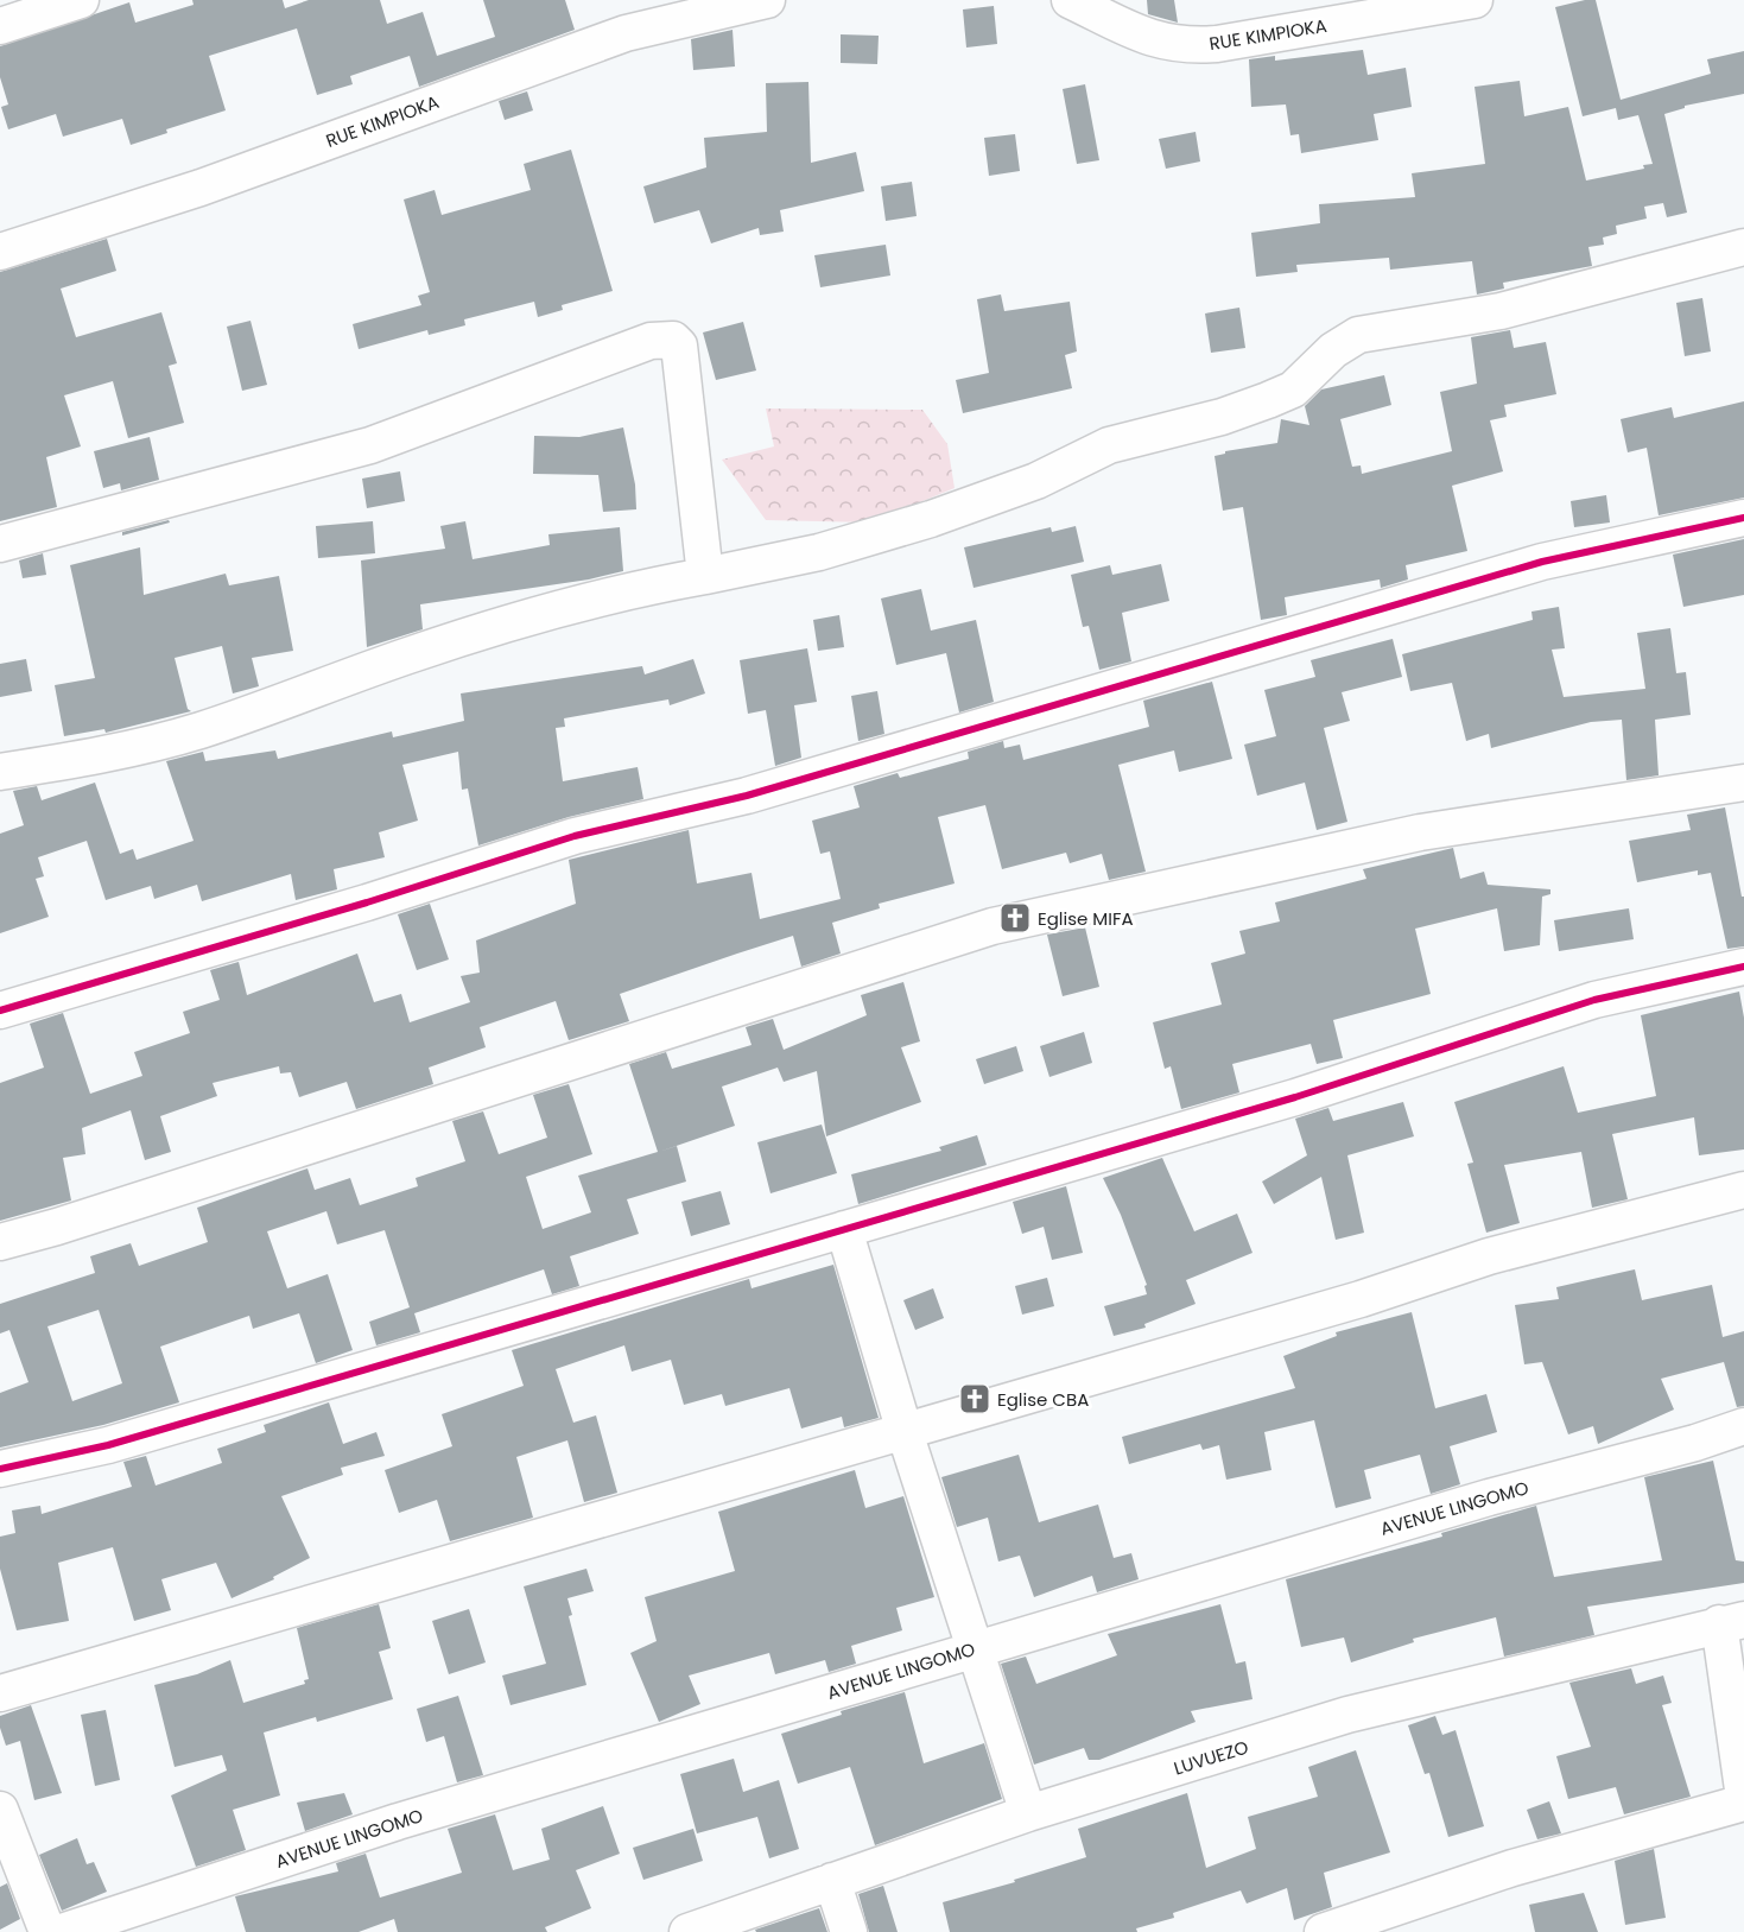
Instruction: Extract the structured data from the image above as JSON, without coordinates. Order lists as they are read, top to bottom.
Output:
{
  "streets": {
    "street": ["RUE KIMPIOKA", "AVENUE LINGOMO", "LUVUEZO"]
  },
  "places": {
    "church": ["Eglise MIFA", "Eglise CBA"]
  }
}
